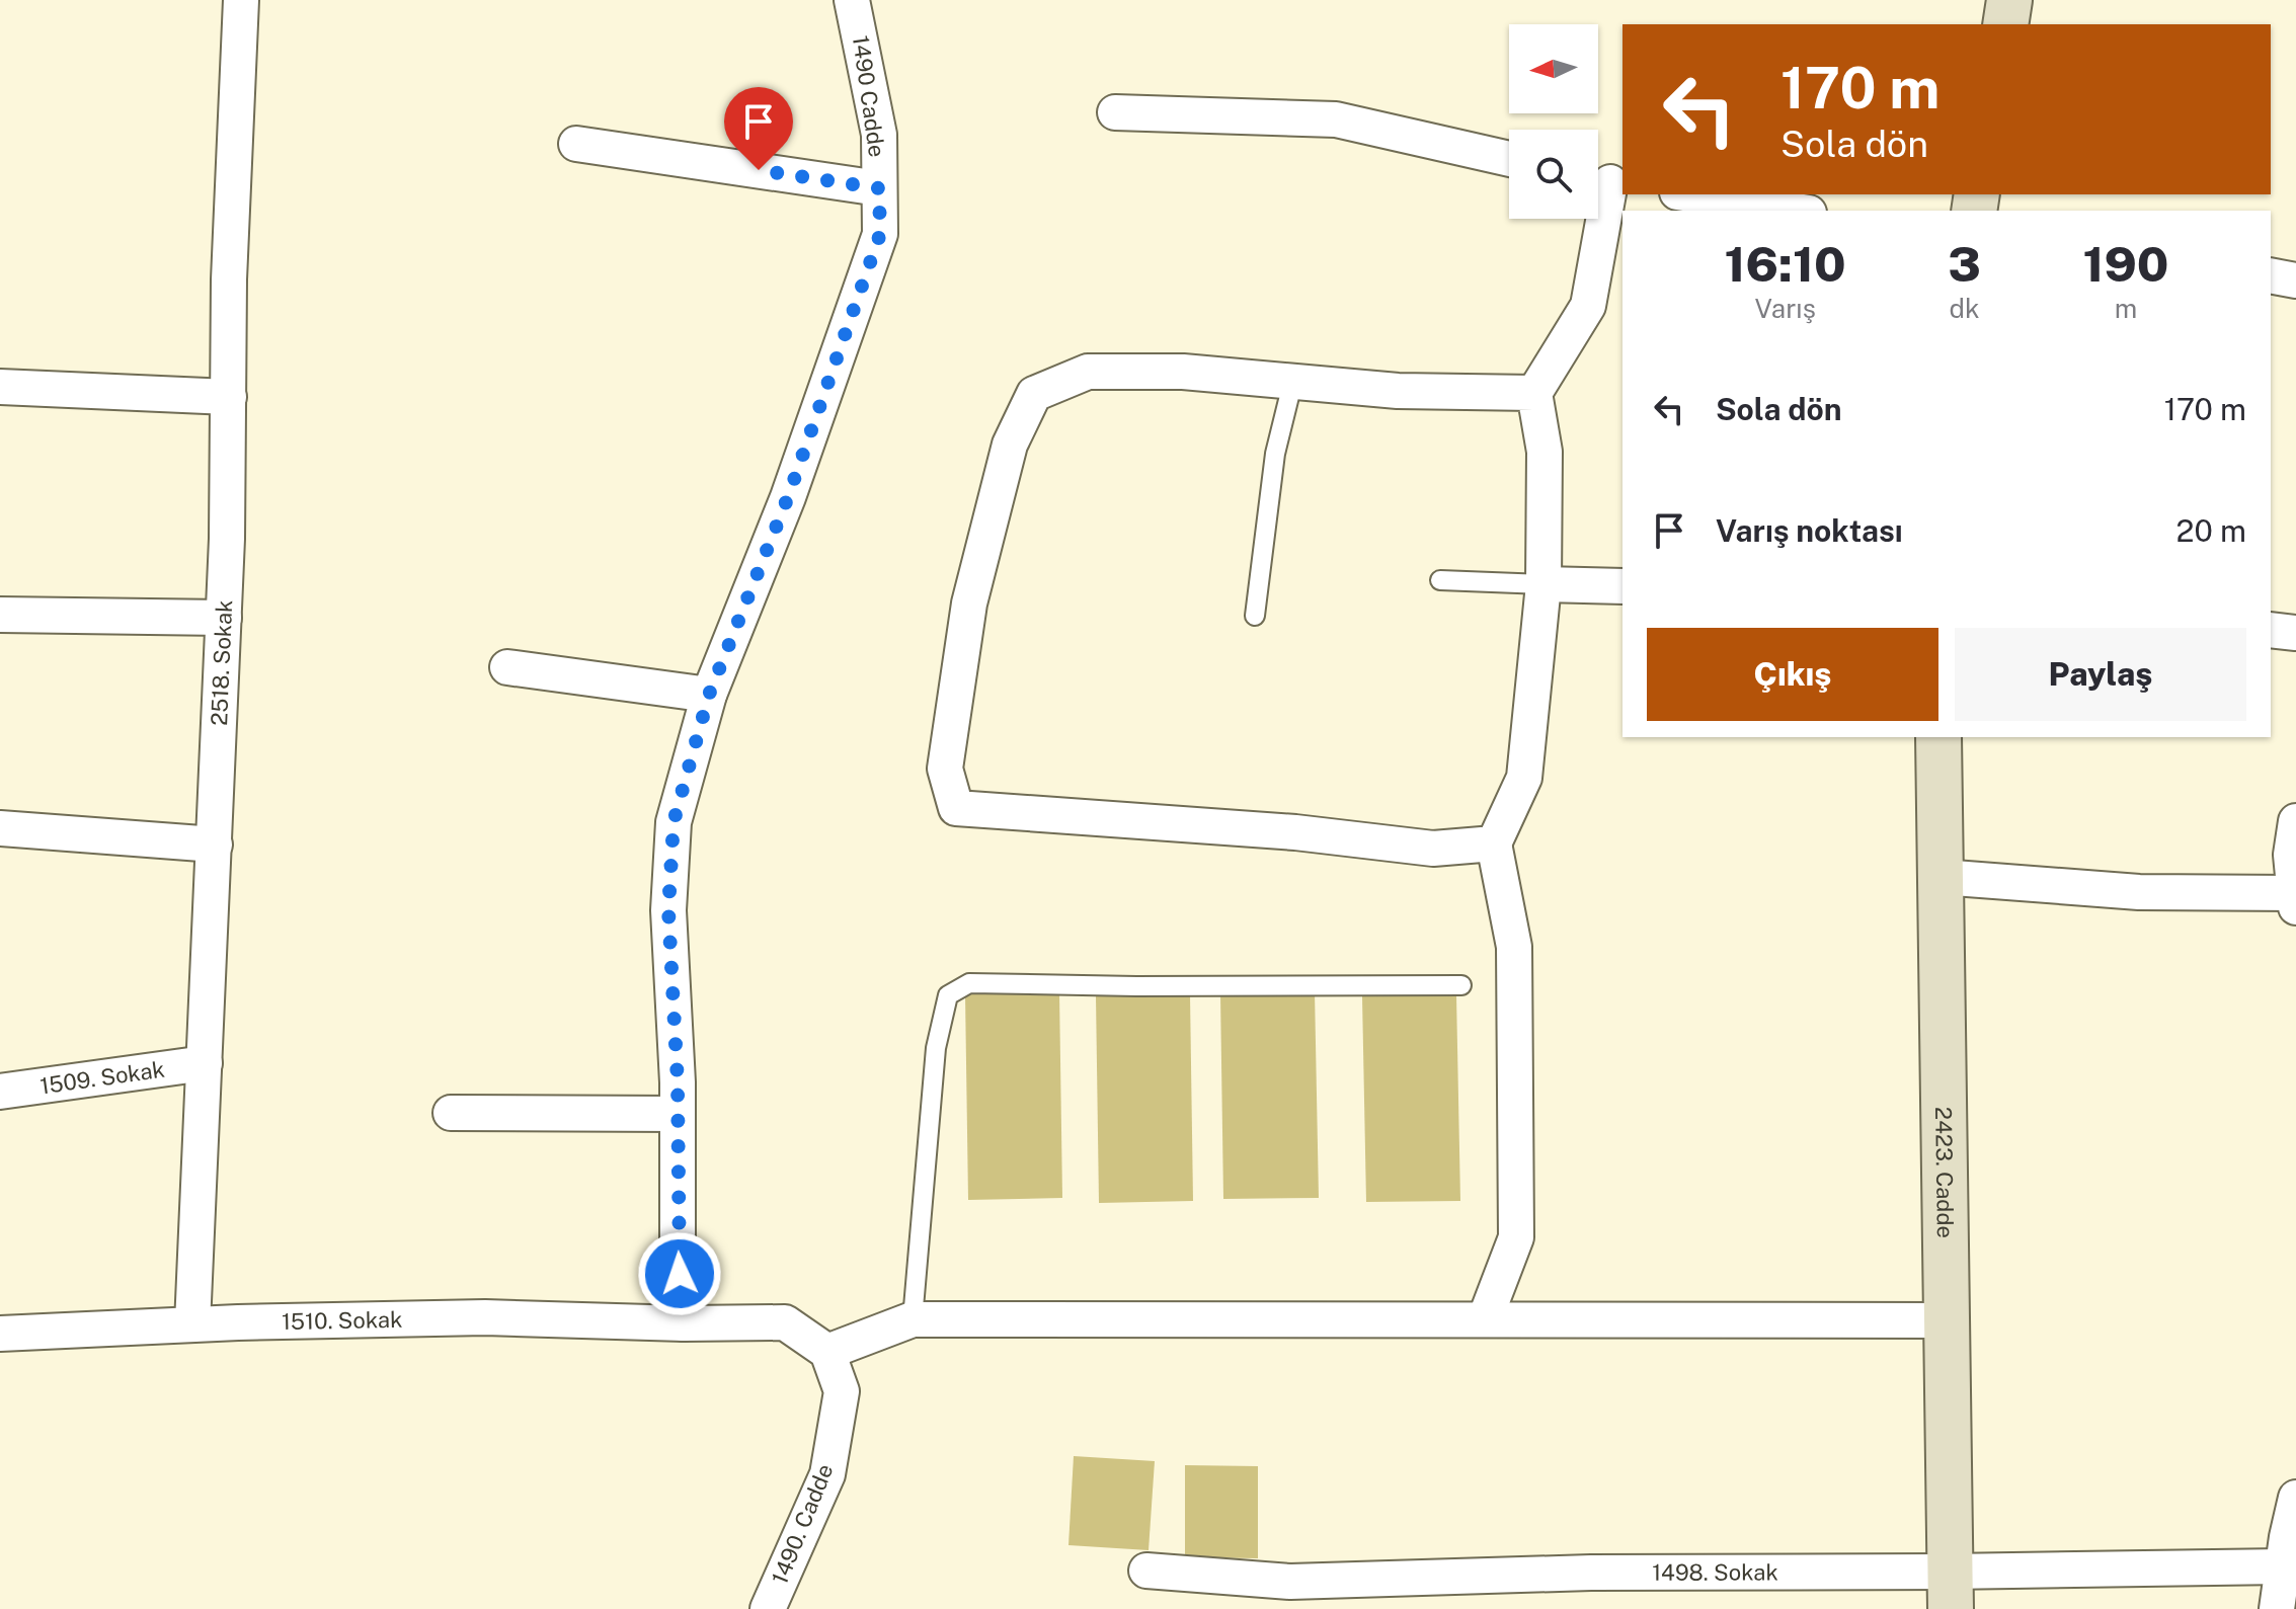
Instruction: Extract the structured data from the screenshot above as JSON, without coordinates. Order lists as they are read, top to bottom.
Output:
{
  "streets": {
    "main road": ["2423. Cadde"],
    "street": [
      "1490 Cadde",
      "2518. Sokak",
      "1509. Sokak",
      "1510. Sokak",
      "1490. Cadde",
      "1498. Sokak"
    ]
  },
  "crossings": [
    ["1490 Cadde", "1510. Sokak"],
    ["2518. Sokak", "1509. Sokak"],
    ["2518. Sokak", "1510. Sokak"],
    ["2423. Cadde", "1498. Sokak"]
  ],
  "north": "left",
  "page": {
    "turn": ["170 m", "Sola dön"],
    "eta": [
      "16:10",
      "Varış",
      "3",
      "dk",
      "190",
      "m"
    ],
    "list": [
      {
        "name": "Sola dön",
        "value": "170 m"
      },
      {
        "name": "Varış noktası",
        "value": "20 m"
      }
    ],
    "buttons": ["Çıkış", "Paylaş"]
  }
}
